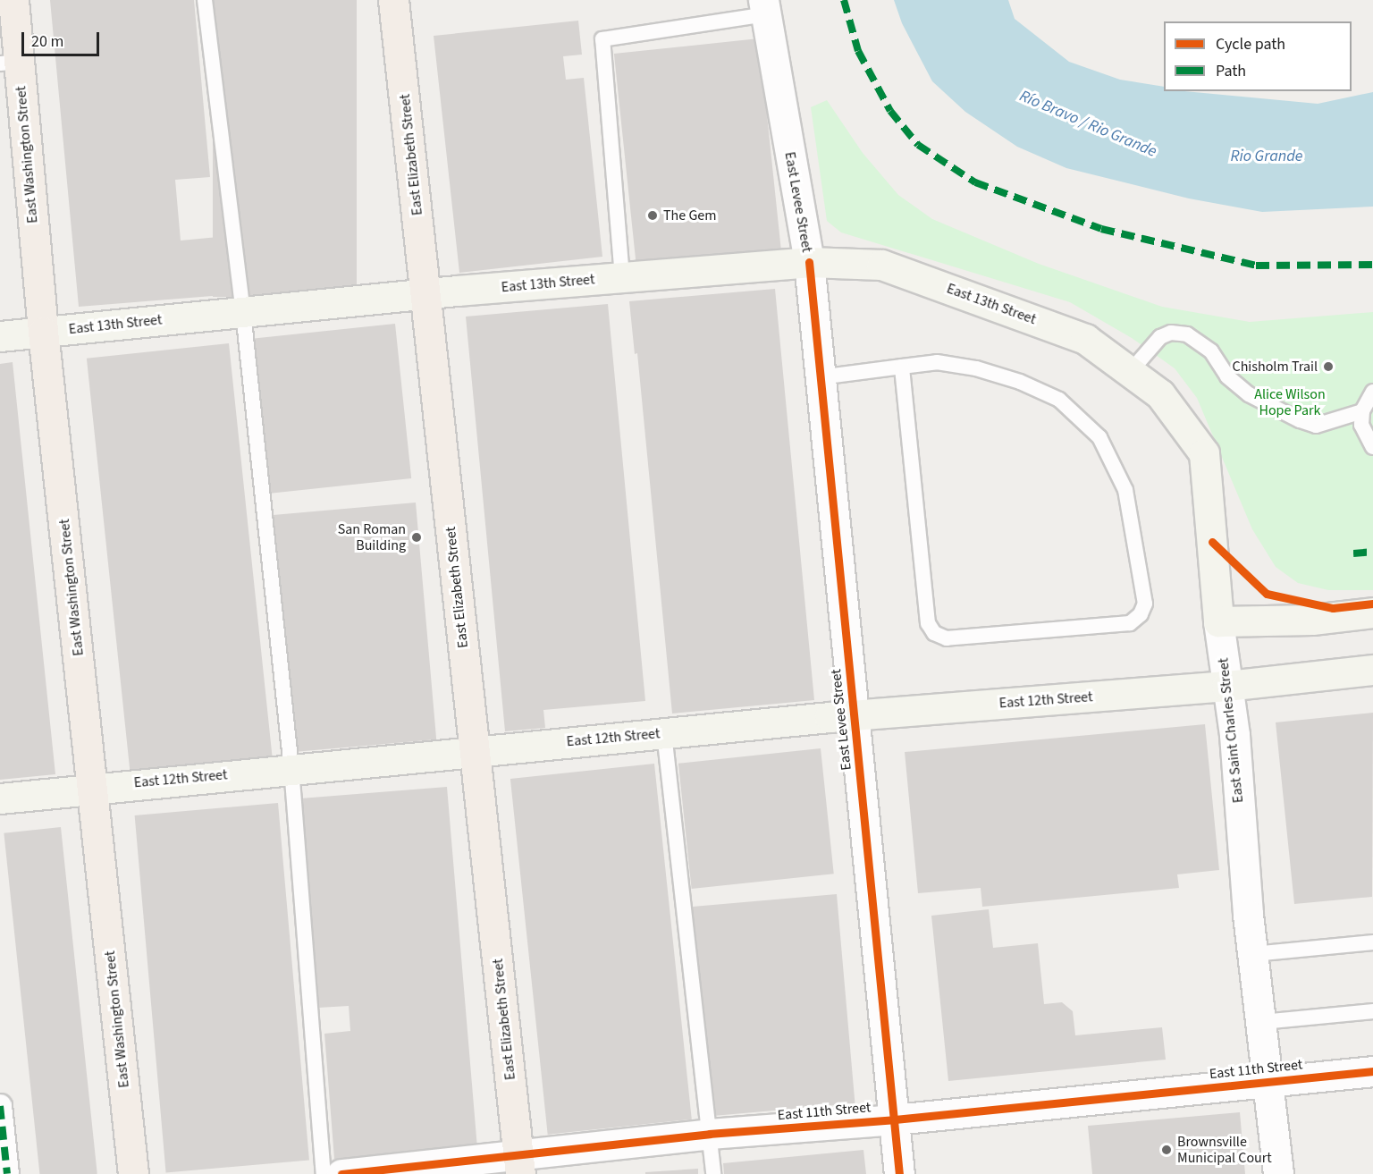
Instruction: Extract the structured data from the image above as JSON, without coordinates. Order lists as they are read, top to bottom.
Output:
{
  "streets": {
    "main road": [
      "East Washington Street",
      "East Elizabeth Street",
      "East 13th Street",
      "East 12th Street",
      "East Saint Charles Street"
    ],
    "street": ["East Levee Street", "East 11th Street"]
  },
  "crossings": [
    ["East Washington Street", "East 13th Street"],
    ["East Washington Street", "East 12th Street"],
    ["East Elizabeth Street", "East 13th Street"],
    ["East Elizabeth Street", "East 12th Street"],
    ["East Elizabeth Street", "East 11th Street"],
    ["East Levee Street", "East 13th Street"],
    ["East Levee Street", "East 12th Street"],
    ["East Levee Street", "East 11th Street"],
    ["East 13th Street", "East Saint Charles Street"],
    ["East 12th Street", "East Saint Charles Street"],
    ["East Saint Charles Street", "East 11th Street"]
  ],
  "water": ["Río Bravo / Rio Grande", "Rio Grande"],
  "parks": ["Alice Wilson Hope Park"],
  "places": [
    "The Gem",
    "Chisholm Trail",
    "San Roman Building",
    "Brownsville Municipal Court"
  ],
  "legend": ["Cycle path", "Path"],
  "scale_bar": "20 m"
}
